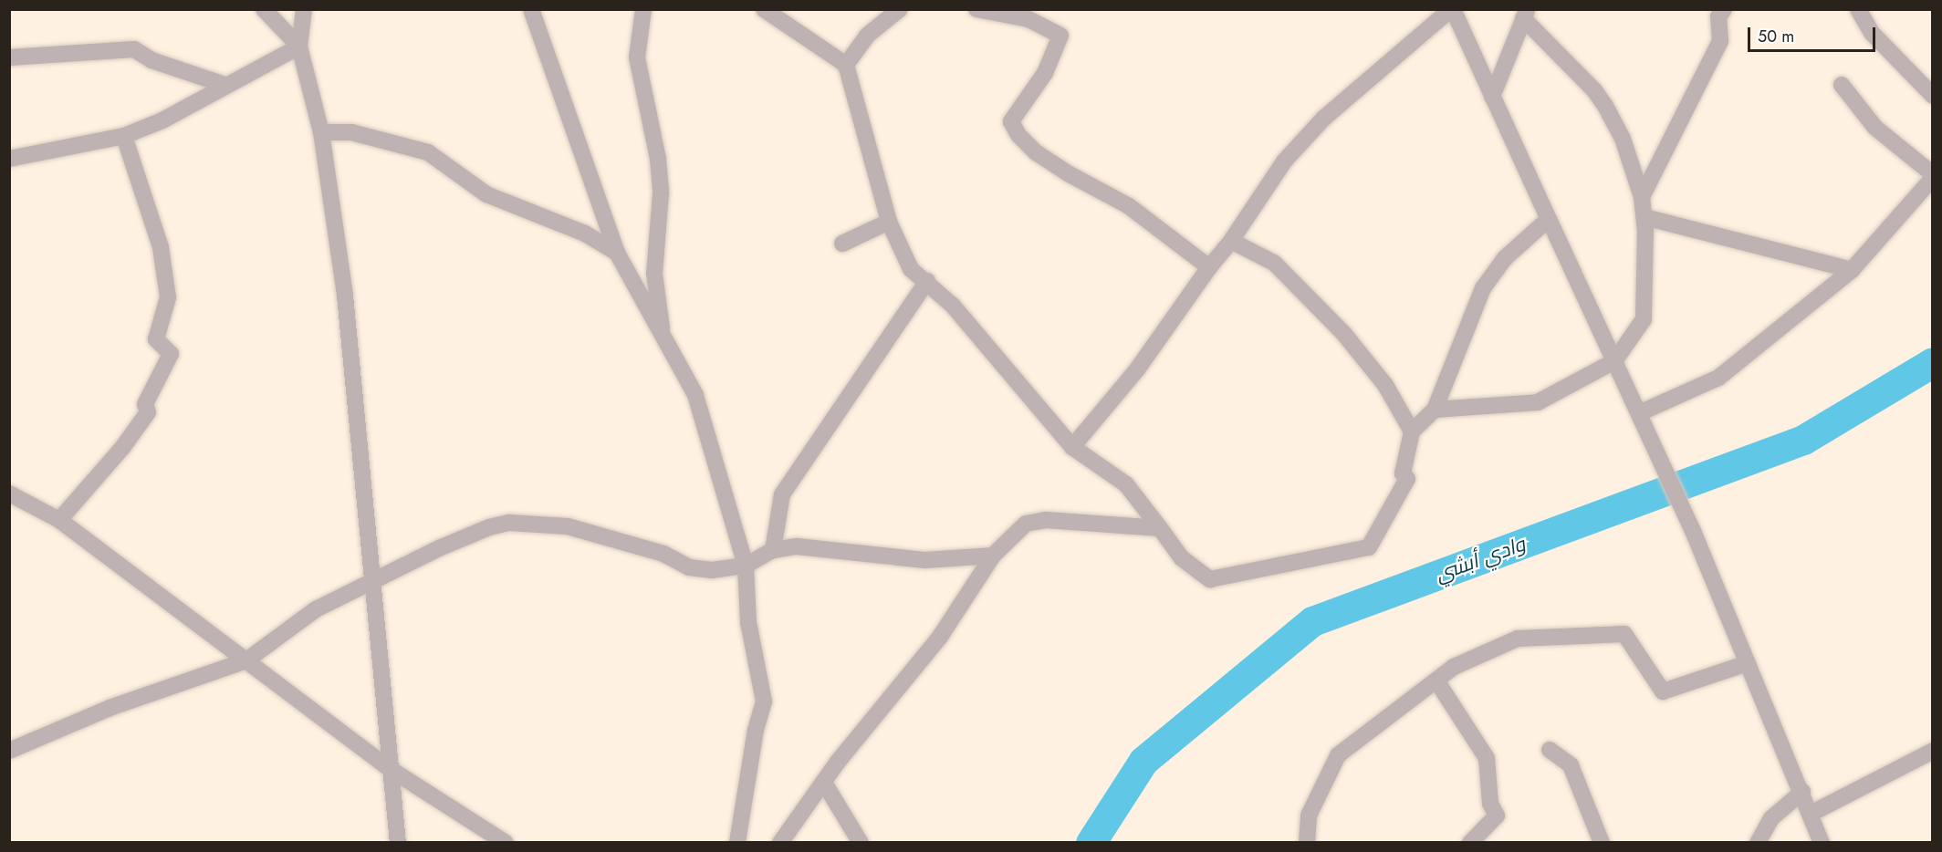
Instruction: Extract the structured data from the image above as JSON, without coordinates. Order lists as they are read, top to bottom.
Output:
{
  "water": ["وادي أبشي"],
  "scale_bar": "50 m"
}
